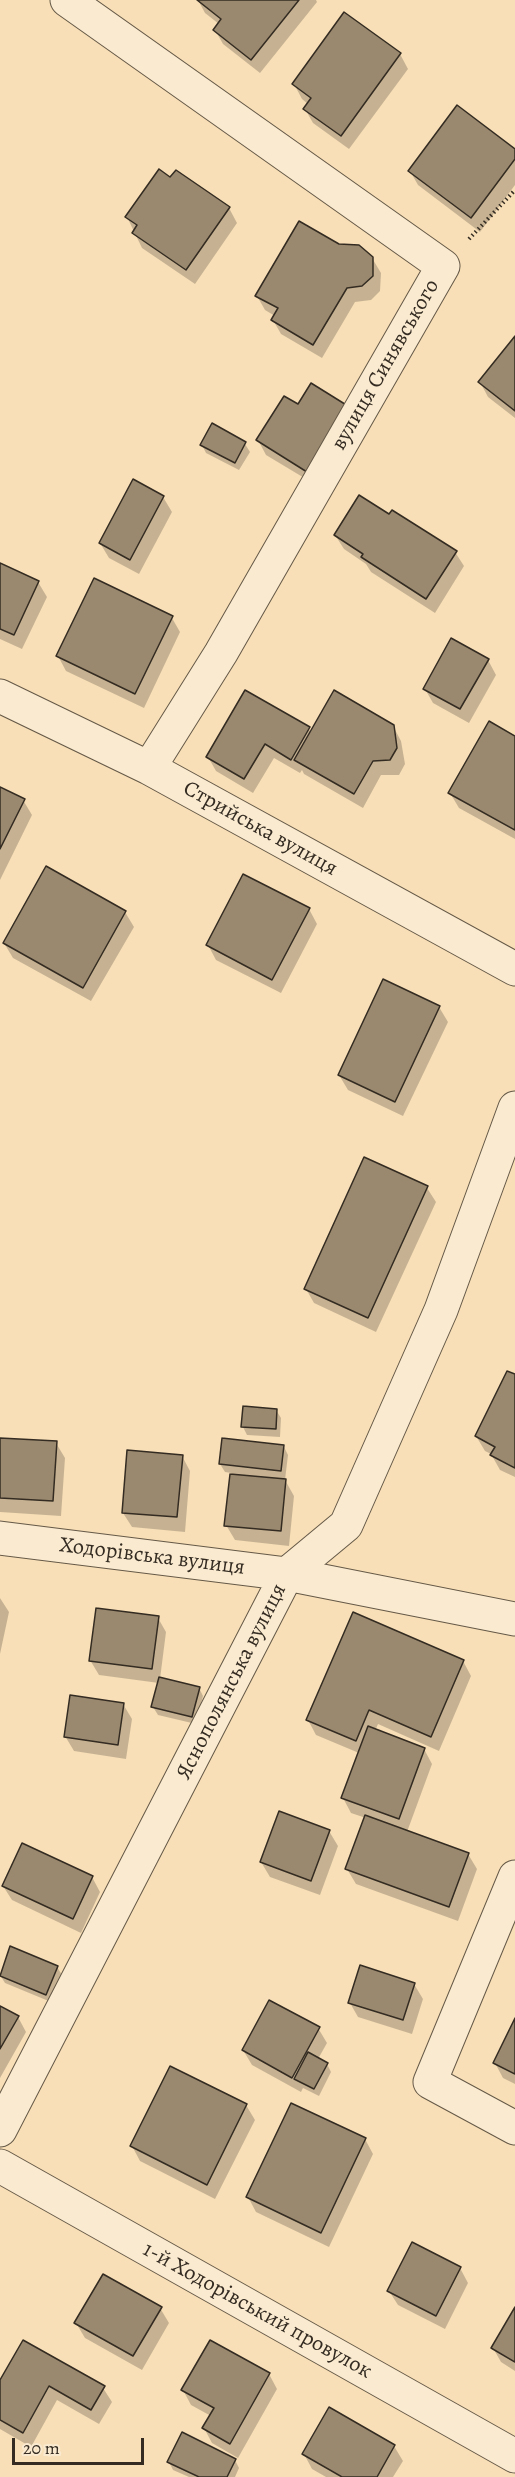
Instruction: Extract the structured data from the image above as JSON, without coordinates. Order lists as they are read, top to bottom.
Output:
{
  "streets": {
    "street": [
      "вулиця Синявського",
      "Стрийська вулиця",
      "Ходорівська вулиця",
      "Яснополянська вулиця",
      "1-й Ходорівський провулок"
    ]
  },
  "crossings": [
    ["вулиця Синявського", "Стрийська вулиця"],
    ["Ходорівська вулиця", "Яснополянська вулиця"]
  ],
  "scale_bar": "20 m"
}
